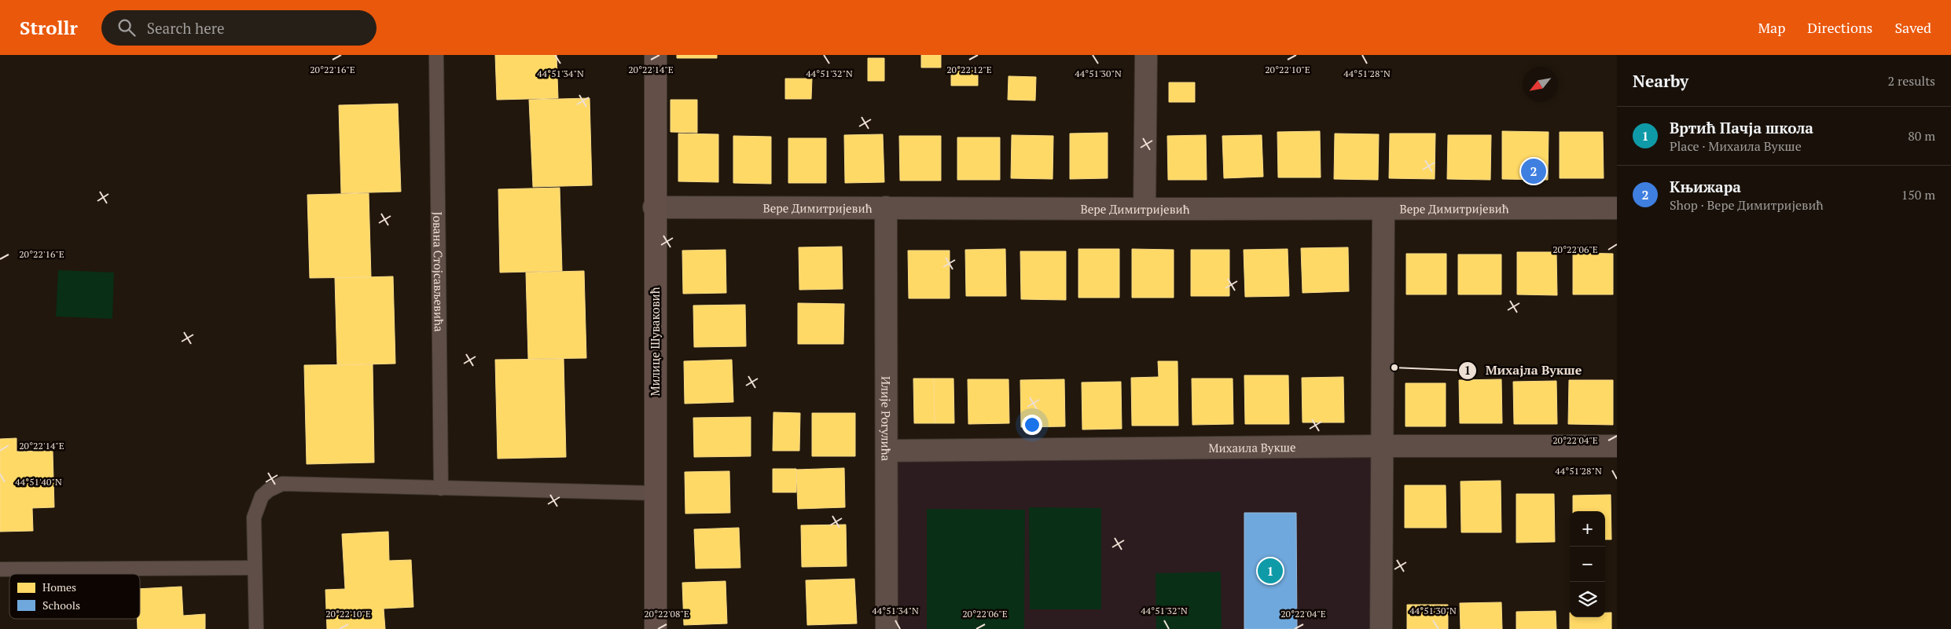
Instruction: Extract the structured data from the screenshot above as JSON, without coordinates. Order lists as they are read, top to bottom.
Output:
{
  "streets": {
    "street": [
      "Вере Димитријевић",
      "Милице Шуваковић",
      "Илије Рогулића",
      "Михаила Вукше"
    ],
    "lane": ["Јована Стојсављевића"]
  },
  "crossings": [
    ["Вере Димитријевић", "Милице Шуваковић"],
    ["Вере Димитријевић", "Илије Рогулића"],
    ["Илије Рогулића", "Михаила Вукше"]
  ],
  "places": ["Михајла Вукше"],
  "legend": ["Homes", "Schools"],
  "north": "bottom left",
  "page": {
    "header": "Strollr",
    "search": "Search here",
    "nav": ["Map", "Directions", "Saved"],
    "heading": ["Nearby", "2 results"],
    "list": [
      {
        "mark": "1",
        "name": "Вртић Пачја школа",
        "note": "Place · Михаила Вукше",
        "value": "80 m"
      },
      {
        "mark": "2",
        "name": "Књижара",
        "note": "Shop · Вере Димитријевић",
        "value": "150 m"
      }
    ],
    "pins": ["2", "1"],
    "map_buttons": ["+", "−"]
  },
  "coordinates": [
    "20°22'16\"E",
    "20°22'14\"E",
    "20°22'12\"E",
    "20°22'10\"E",
    "44°51'32\"N",
    "44°51'34\"N",
    "44°51'30\"N",
    "44°51'28\"N",
    "20°22'06\"E",
    "20°22'04\"E",
    "44°51'40\"N",
    "20°22'08\"E"
  ]
}
